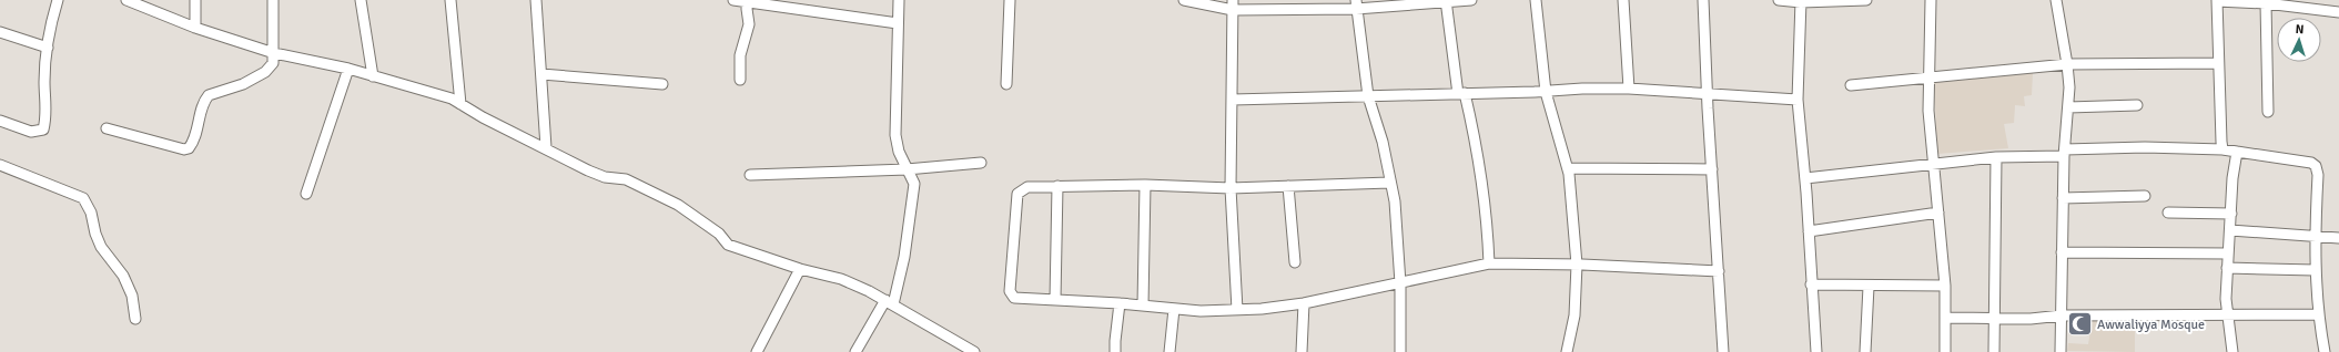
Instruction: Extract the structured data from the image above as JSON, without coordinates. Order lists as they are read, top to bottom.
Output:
{
  "places": {
    "mosque": ["Awwaliyya Mosque"]
  },
  "north": "top"
}
